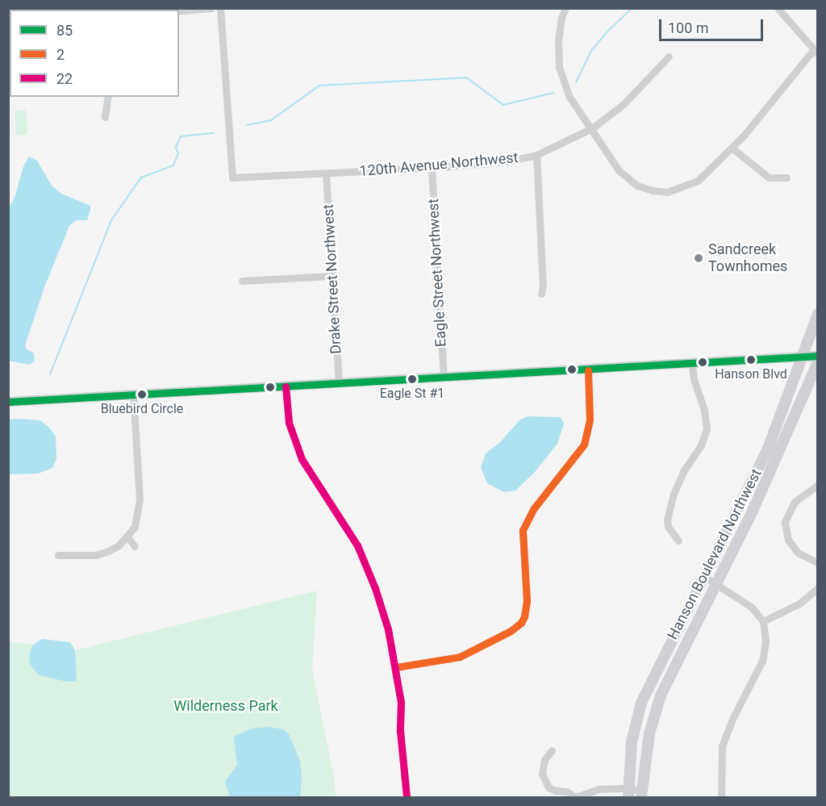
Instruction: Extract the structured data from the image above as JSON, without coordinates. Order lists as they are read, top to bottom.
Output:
{
  "streets": {
    "main road": ["Hanson Boulevard Northwest"],
    "street": ["120th Avenue Northwest", "Eagle Street Northwest", "Drake Street Northwest"]
  },
  "crossings": [
    ["120th Avenue Northwest", "Eagle Street Northwest"],
    ["120th Avenue Northwest", "Drake Street Northwest"]
  ],
  "parks": ["Wilderness Park"],
  "places": [
    "Sandcreek Townhomes",
    "Hanson Blvd",
    "Eagle St #1",
    "Bluebird Circle"
  ],
  "lines": ["transit line 85", "transit line 2", "transit line 22"],
  "legend": ["85", "2", "22"],
  "scale_bar": "100 m"
}
